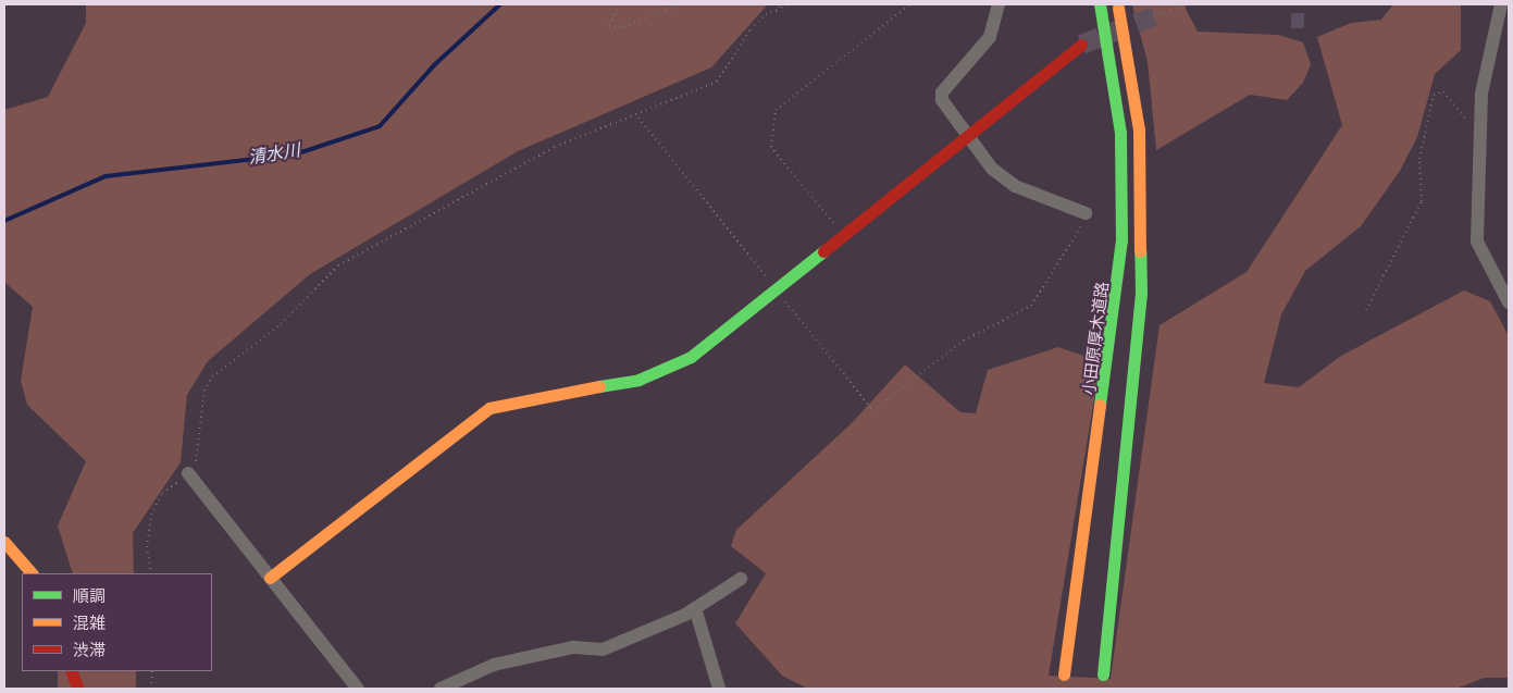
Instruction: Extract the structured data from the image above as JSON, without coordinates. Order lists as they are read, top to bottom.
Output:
{
  "streets": {
    "main road": ["小田原厚木道路"]
  },
  "water": ["清水川"],
  "legend": ["順調", "混雑", "渋滞"]
}
